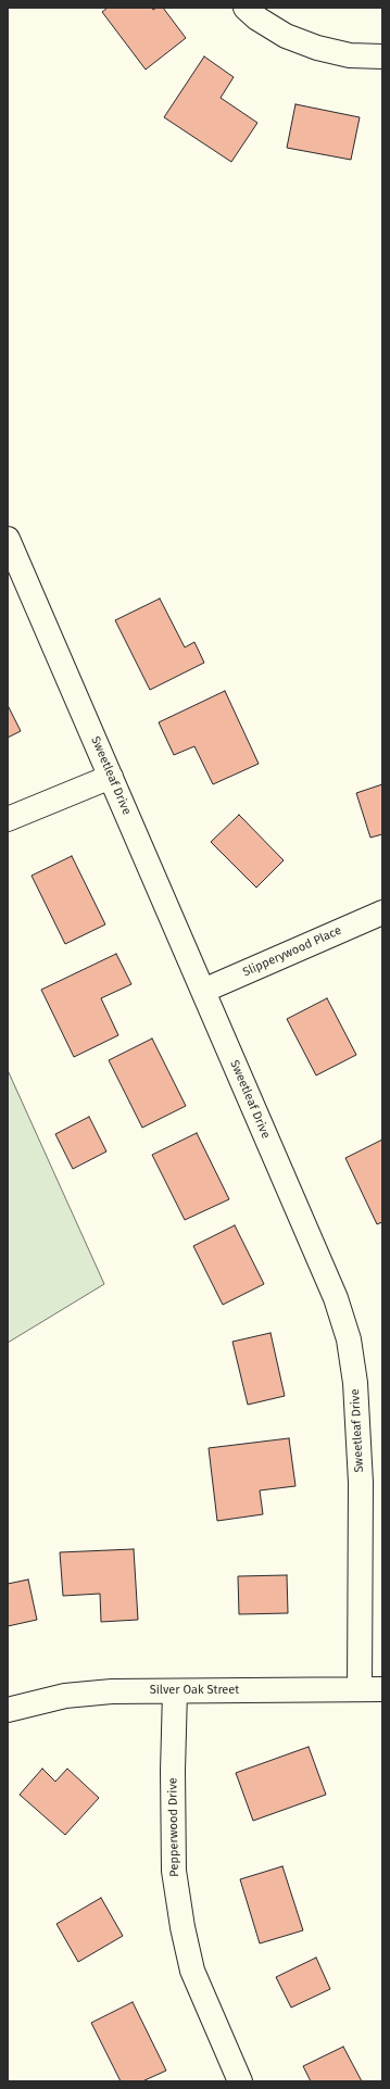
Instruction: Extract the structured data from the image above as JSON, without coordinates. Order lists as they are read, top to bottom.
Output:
{
  "streets": {
    "street": [
      "Sweetleaf Drive",
      "Slipperywood Place",
      "Silver Oak Street",
      "Pepperwood Drive"
    ]
  },
  "crossings": [
    ["Sweetleaf Drive", "Slipperywood Place"],
    ["Sweetleaf Drive", "Silver Oak Street"],
    ["Silver Oak Street", "Pepperwood Drive"]
  ]
}
